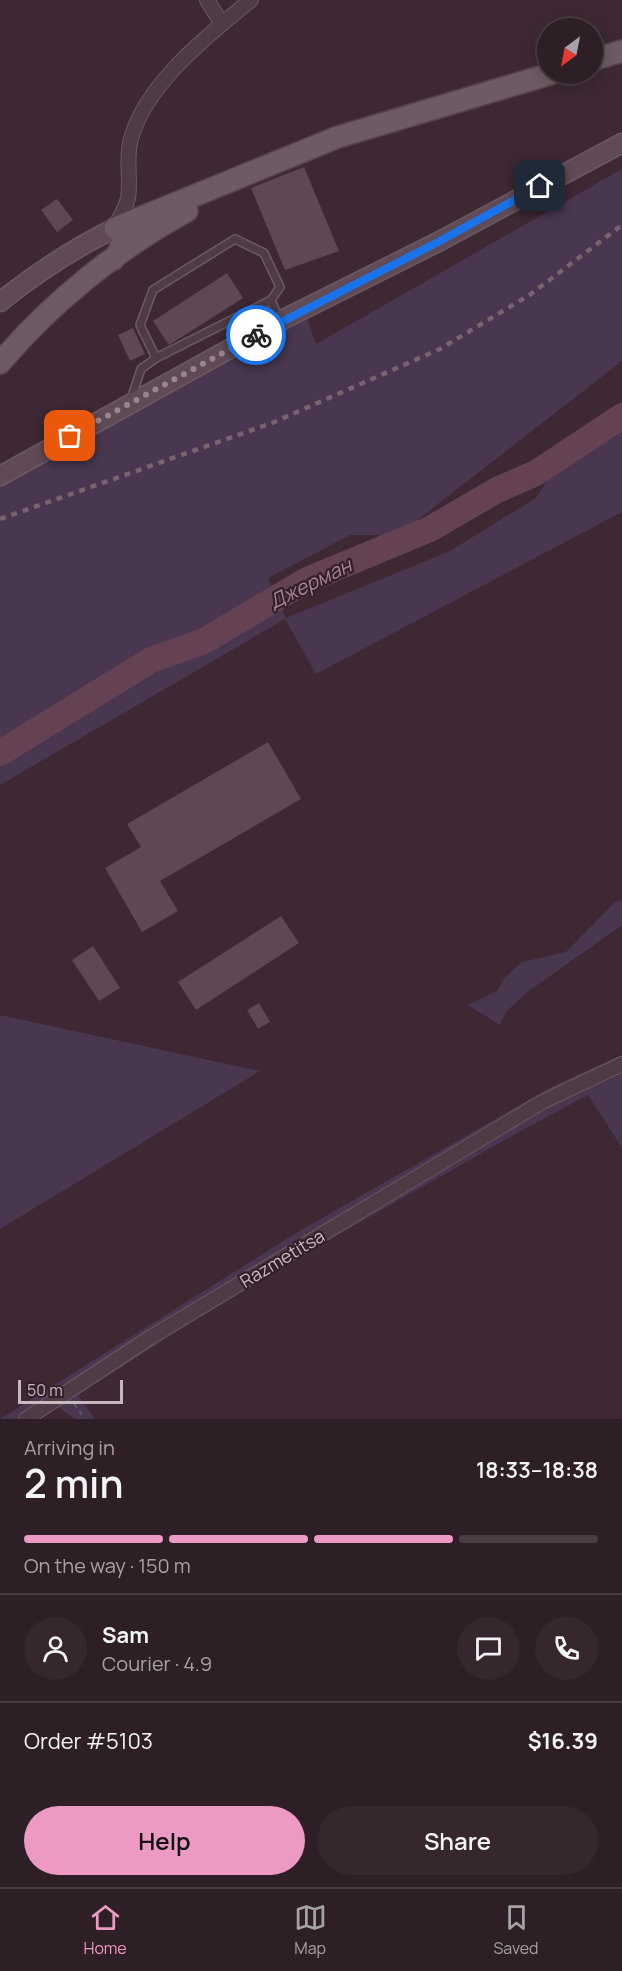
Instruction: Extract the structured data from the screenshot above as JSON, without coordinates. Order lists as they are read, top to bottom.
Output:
{
  "streets": {
    "street": ["Razmetitsa"]
  },
  "water": ["Джерман"],
  "scale_bar": "50 m",
  "north": "bottom left",
  "page": {
    "scale": "50 m",
    "heading": ["2 min", "Arriving in", "18:33–18:38"],
    "panel": [
      "Sam",
      "Courier · 4.9",
      "Order #5103",
      "$16.39"
    ],
    "bar": "On the way · 150 m",
    "buttons": ["Help", "Share"],
    "tabs": ["Home", "Map", "Saved"]
  }
}
